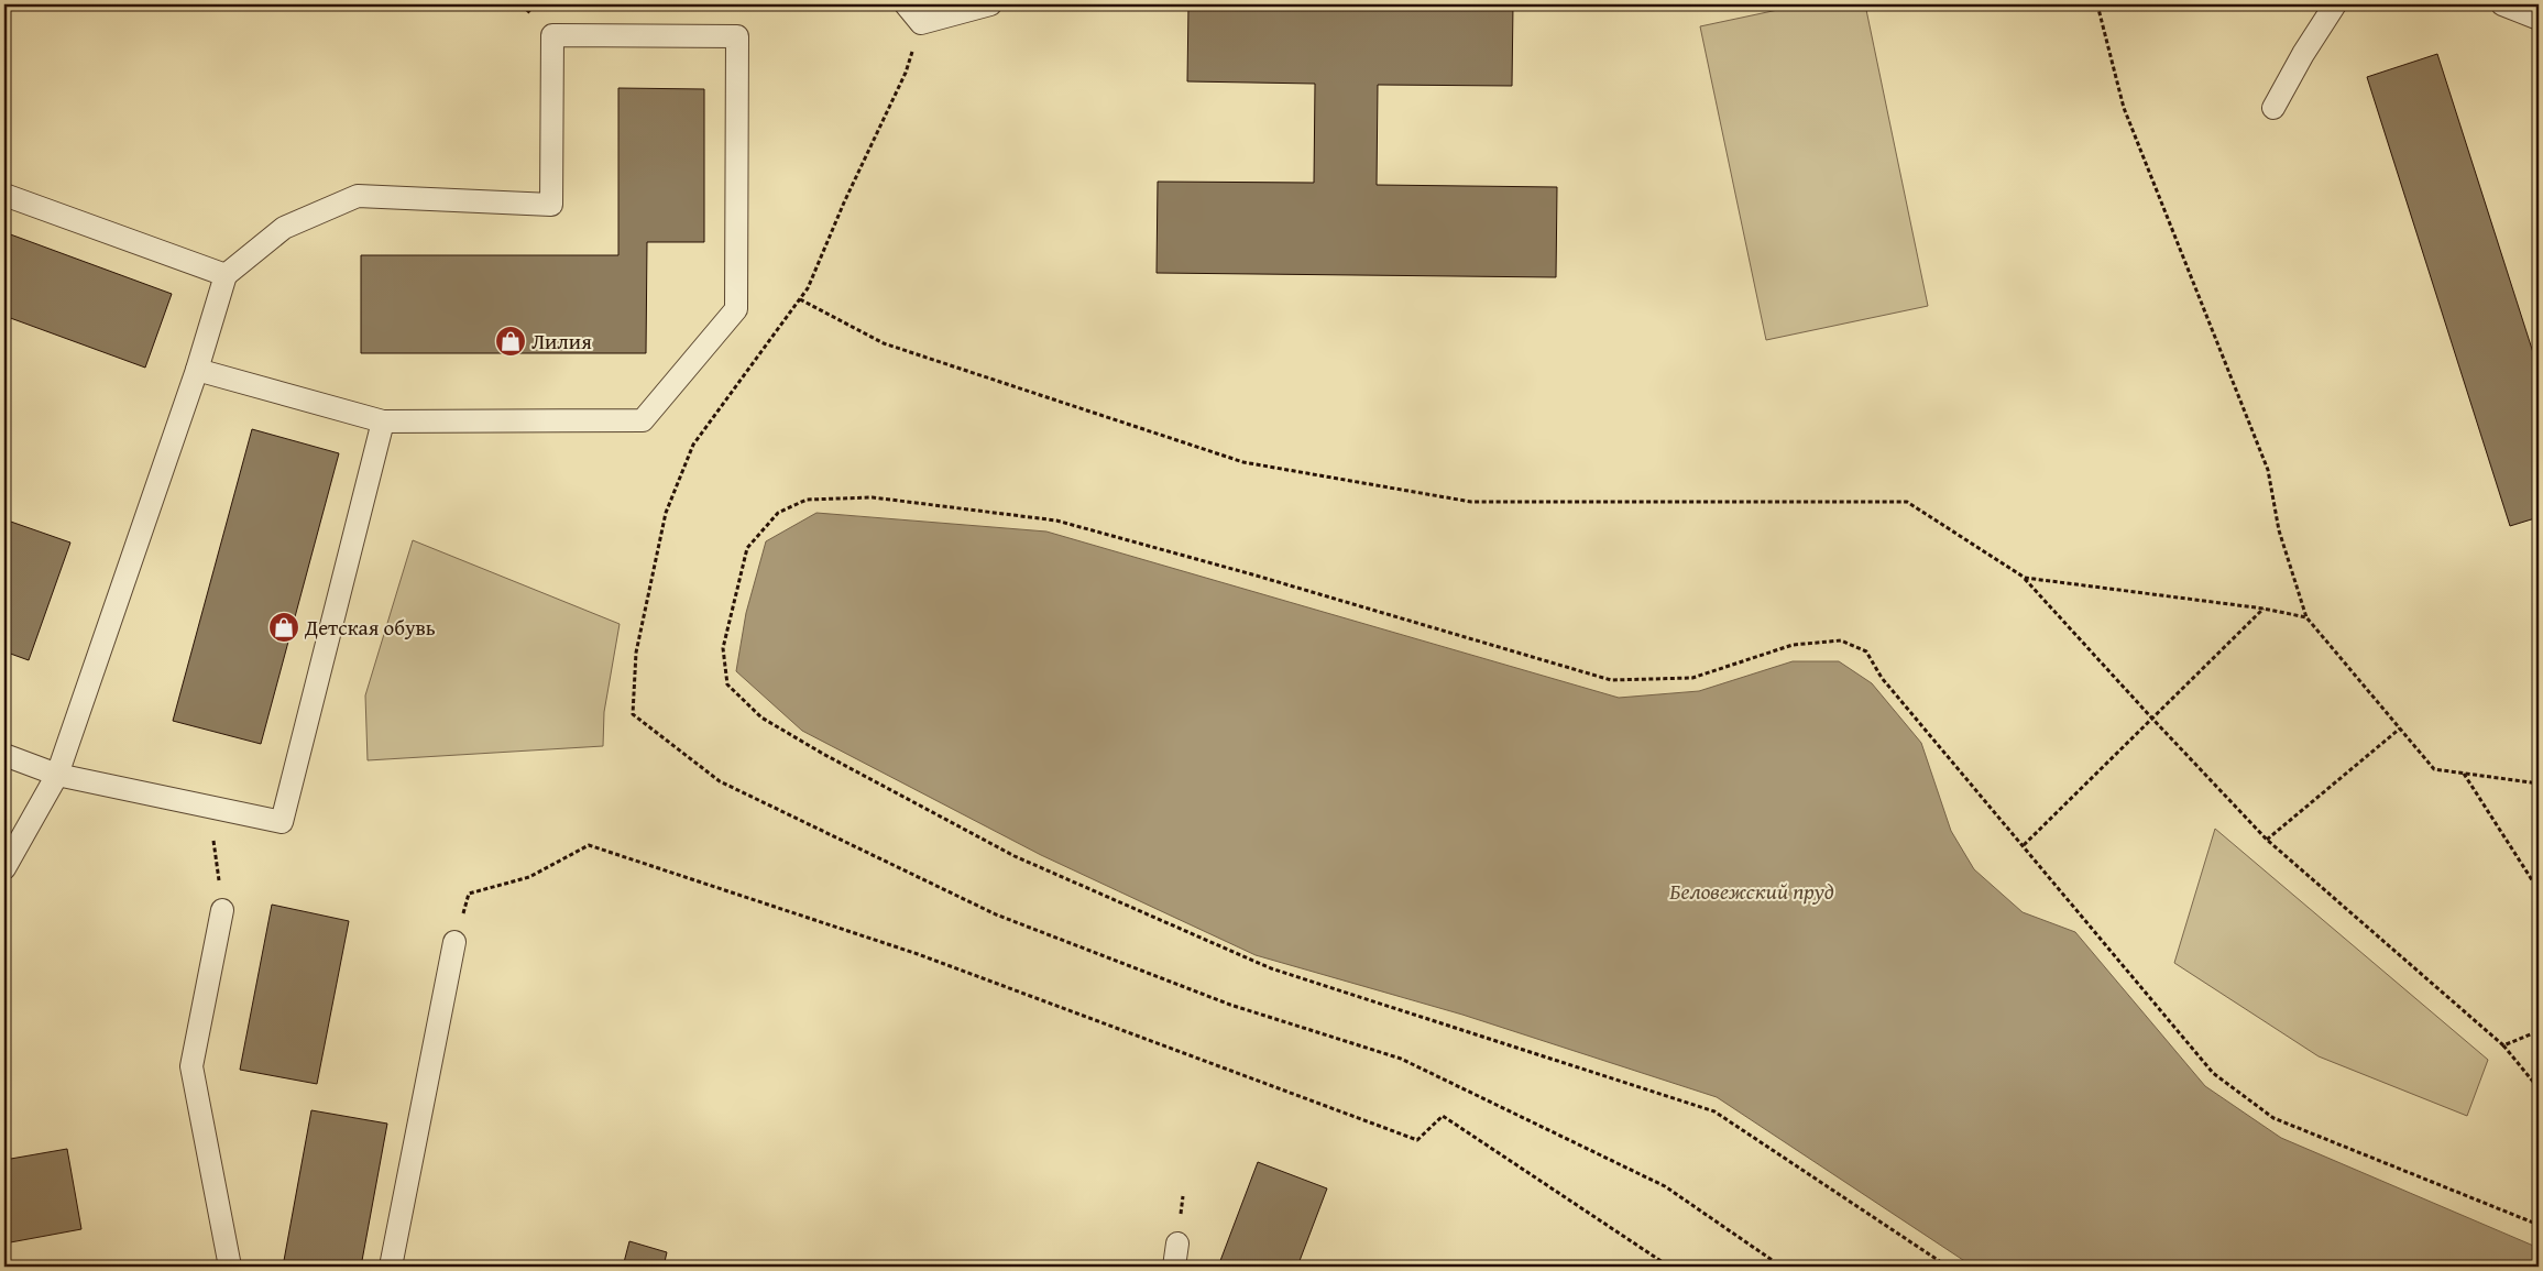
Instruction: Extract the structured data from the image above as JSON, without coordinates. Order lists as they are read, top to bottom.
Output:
{
  "water": ["Беловежский пруд"],
  "places": {
    "shop": ["Лилия", "Детская обувь"]
  }
}
